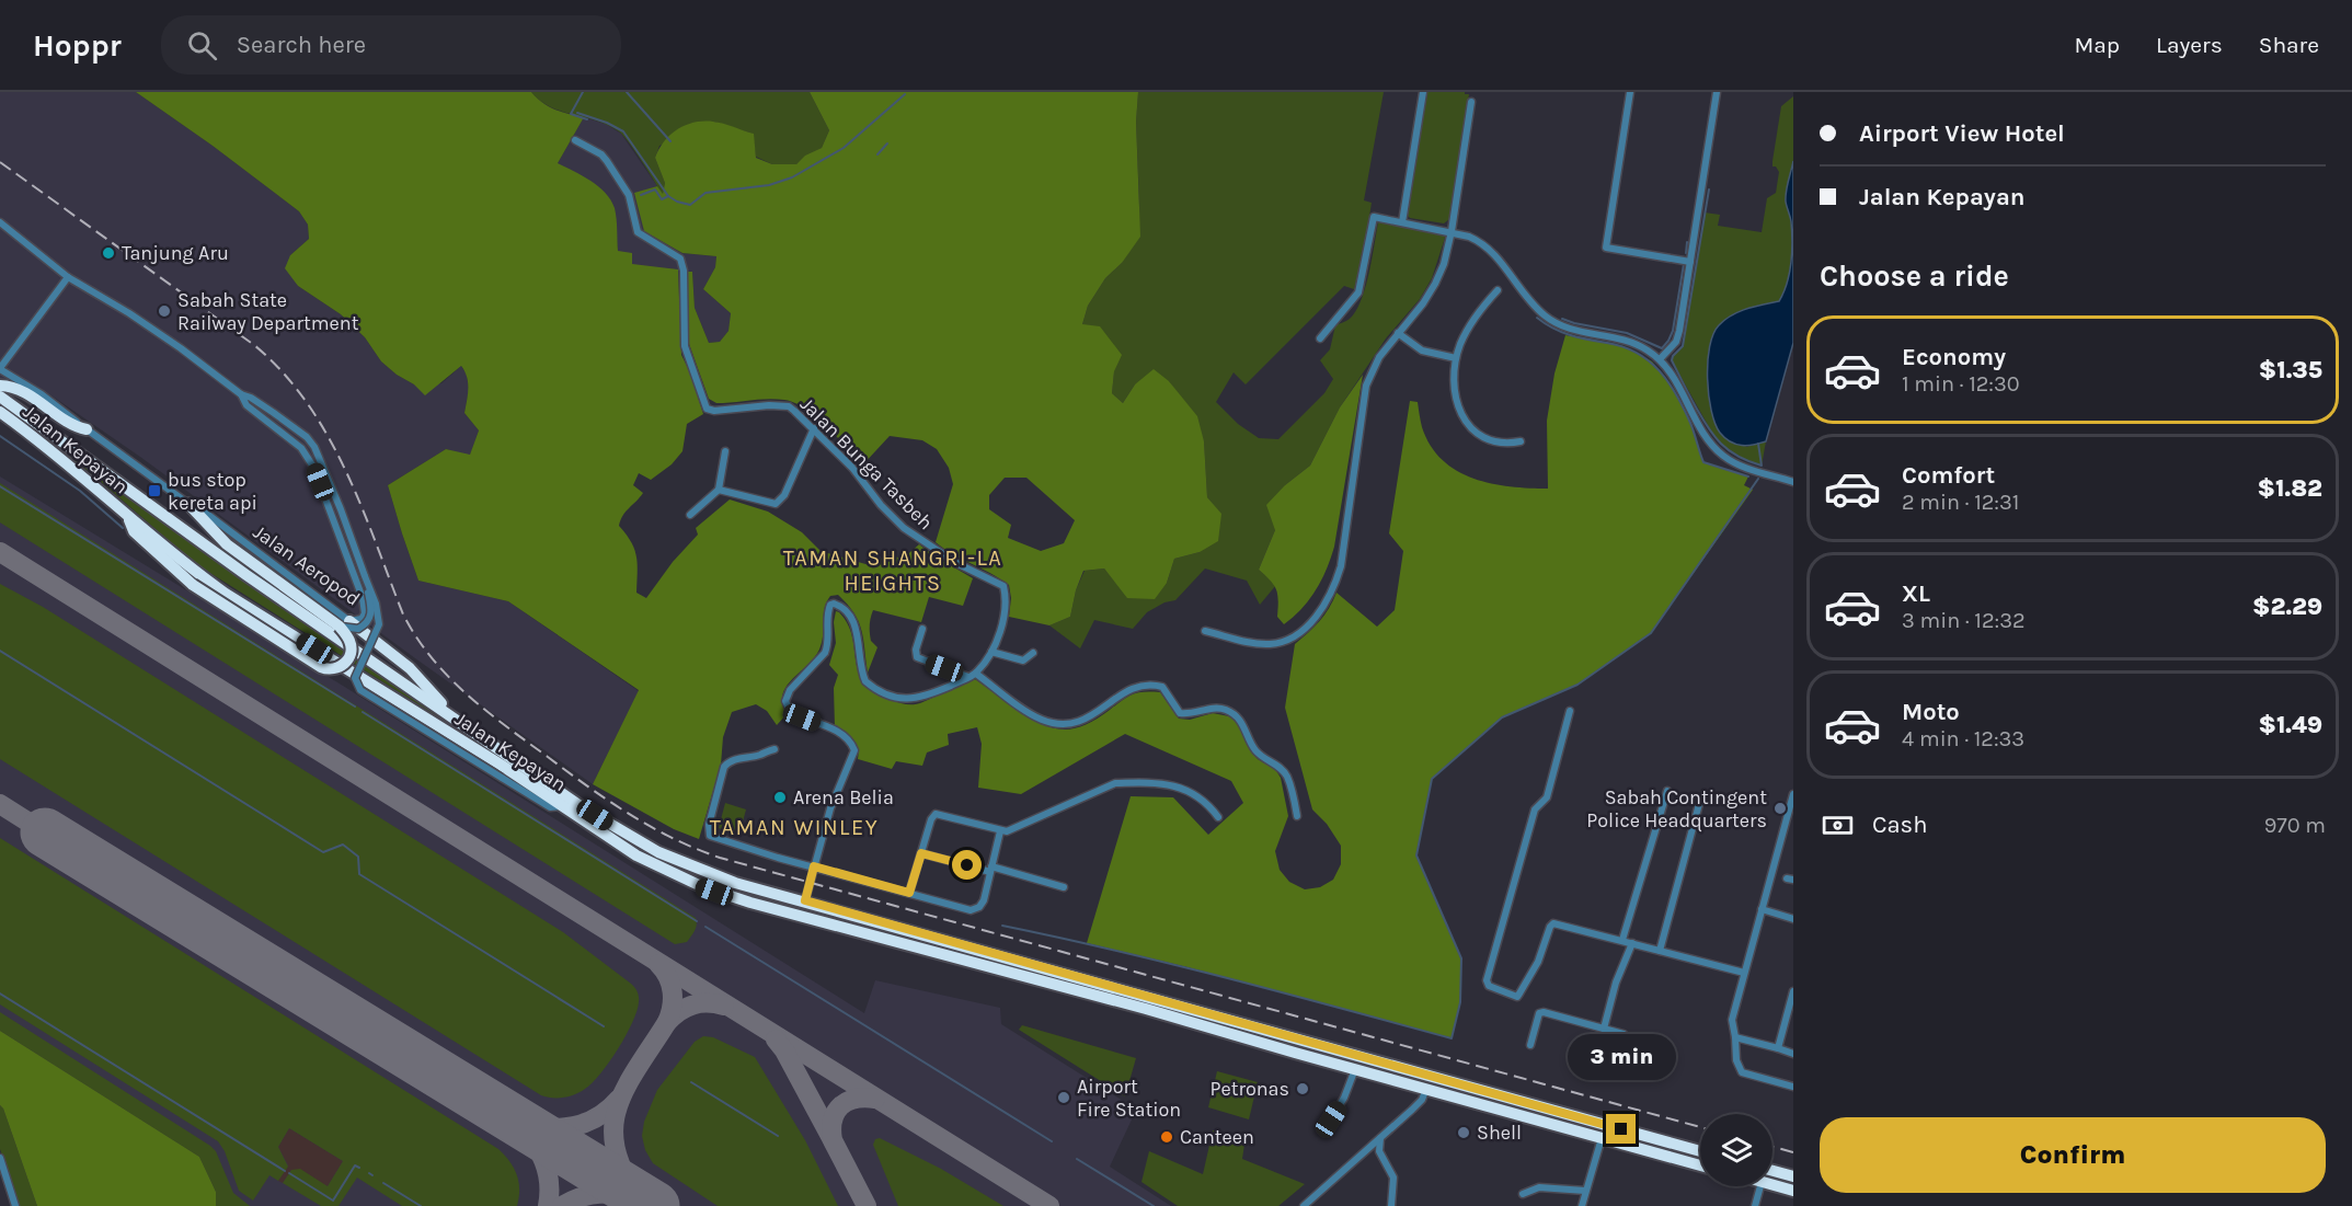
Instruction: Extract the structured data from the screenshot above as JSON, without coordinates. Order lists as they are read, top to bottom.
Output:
{
  "streets": {
    "highway": ["Jalan Kepayan"],
    "street": ["Jalan Bunga Tasbeh", "Jalan Aeropod"]
  },
  "crossings": [
    ["Jalan Kepayan", "Jalan Bunga Tasbeh"]
  ],
  "districts": ["TAMAN SHANGRI-LA HEIGHTS", "TAMAN WINLEY"],
  "places": {
    "other": [
      "Tanjung Aru",
      "Sabah State Railway Department",
      "Arena Belia",
      "Sabah Contingent Police Headquarters",
      "Petronas",
      "Airport Fire Station",
      "Shell",
      "Canteen"
    ],
    "transit": ["bus stop kereta api"]
  },
  "page": {
    "header": "Hoppr",
    "search": "Search here",
    "nav": ["Map", "Layers", "Share"],
    "banner": ["Airport View Hotel", "Jalan Kepayan"],
    "heading": "Choose a ride",
    "list": [
      {
        "name": "Economy",
        "note": "1 min · 12:30",
        "value": "$1.35"
      },
      {
        "name": "Comfort",
        "note": "2 min · 12:31",
        "value": "$1.82"
      },
      {
        "name": "XL",
        "note": "3 min · 12:32",
        "value": "$2.29"
      },
      {
        "name": "Moto",
        "note": "4 min · 12:33",
        "value": "$1.49"
      }
    ],
    "pay": ["Cash", "970 m"],
    "bubble": "3 min",
    "buttons": "Confirm"
  }
}
